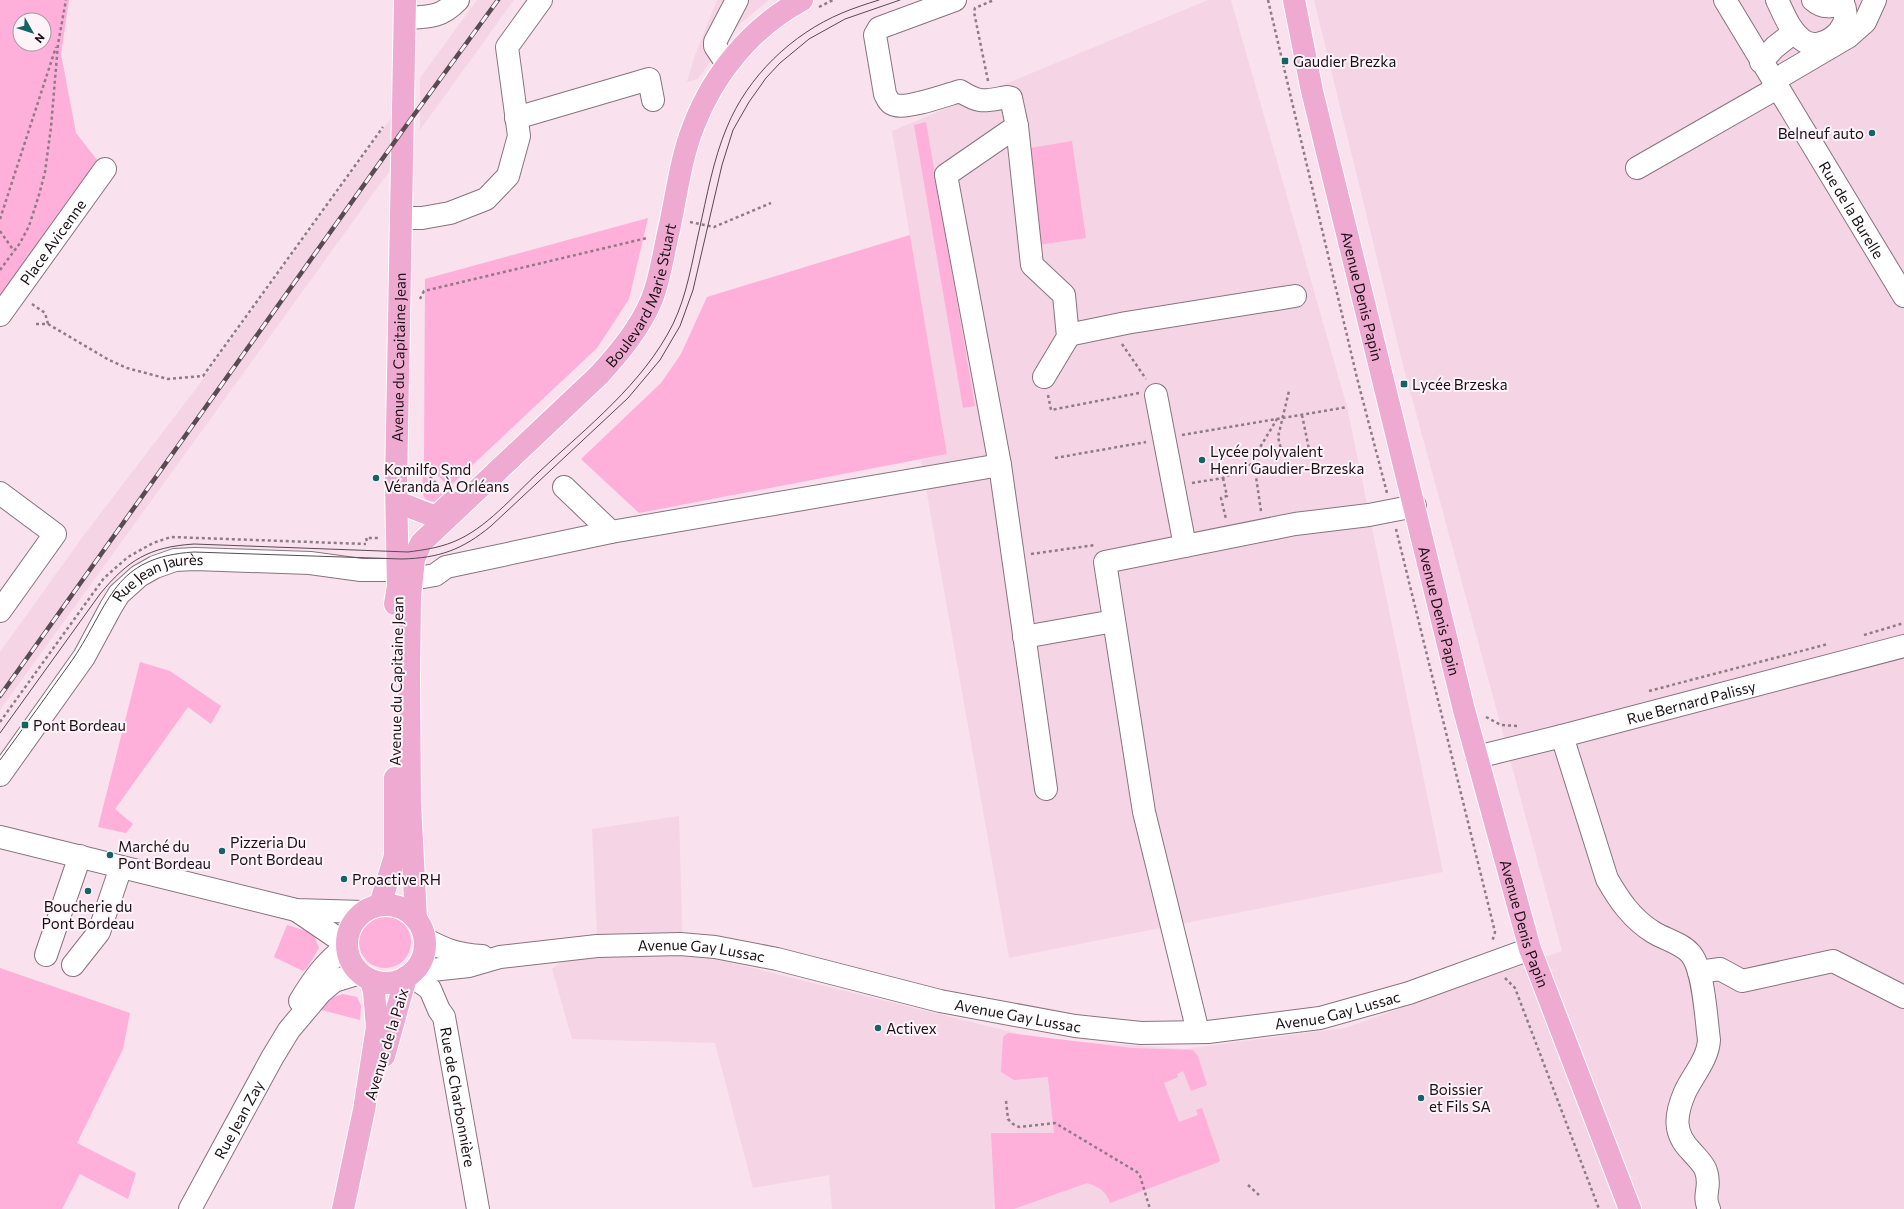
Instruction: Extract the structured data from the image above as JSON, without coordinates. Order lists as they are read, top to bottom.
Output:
{
  "streets": {
    "main road": [
      "Boulevard Marie Stuart",
      "Avenue Denis Papin",
      "Avenue du Capitaine Jean",
      "Avenue de la Paix"
    ],
    "street": [
      "Rue de la Burelle",
      "Place Avicenne",
      "Rue Jean Jaurès",
      "Rue Bernard Palissy",
      "Avenue Gay Lussac",
      "Rue de Charbonnière",
      "Rue Jean Zay"
    ]
  },
  "crossings": [
    ["Boulevard Marie Stuart", "Avenue du Capitaine Jean"],
    ["Boulevard Marie Stuart", "Rue Jean Jaurès"],
    ["Avenue Denis Papin", "Rue Bernard Palissy"],
    ["Avenue Denis Papin", "Avenue Gay Lussac"],
    ["Avenue du Capitaine Jean", "Rue Jean Jaurès"],
    ["Avenue du Capitaine Jean", "Avenue Gay Lussac"],
    ["Avenue du Capitaine Jean", "Avenue de la Paix"],
    ["Avenue du Capitaine Jean", "Rue de Charbonnière"],
    ["Avenue du Capitaine Jean", "Rue Jean Zay"],
    ["Avenue Gay Lussac", "Avenue de la Paix"],
    ["Avenue Gay Lussac", "Rue de Charbonnière"],
    ["Avenue Gay Lussac", "Rue Jean Zay"],
    ["Avenue de la Paix", "Rue de Charbonnière"],
    ["Avenue de la Paix", "Rue Jean Zay"],
    ["Rue de Charbonnière", "Rue Jean Zay"]
  ],
  "places": {
    "transit": ["Gaudier Brezka", "Lycée Brzeska", "Pont Bordeau"],
    "other": [
      "Belneuf auto",
      "Lycée polyvalent Henri Gaudier-Brzeska",
      "Komilfo Smd Véranda À Orléans",
      "Pizzeria Du Pont Bordeau",
      "Marché du Pont Bordeau",
      "Proactive RH",
      "Boucherie du Pont Bordeau",
      "Activex",
      "Boissier et Fils SA"
    ]
  },
  "north": "bottom right"
}
